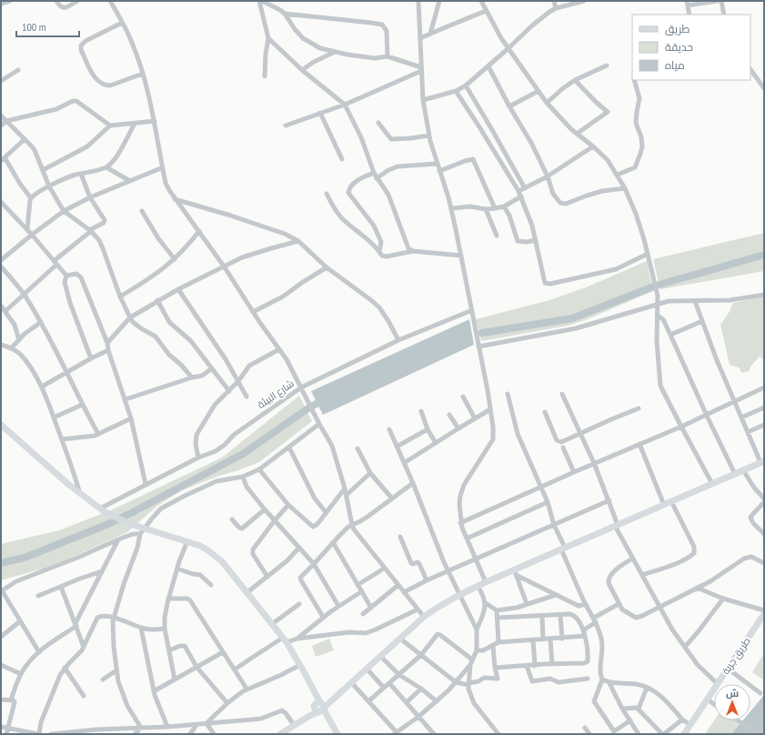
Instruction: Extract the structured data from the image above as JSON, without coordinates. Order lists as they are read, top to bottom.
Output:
{
  "streets": {
    "main road": ["طريق جربة"],
    "street": ["شارع البيئة"]
  },
  "legend": ["طريق", "حديقة", "مياه"],
  "scale_bar": "100 m",
  "north": "top"
}
